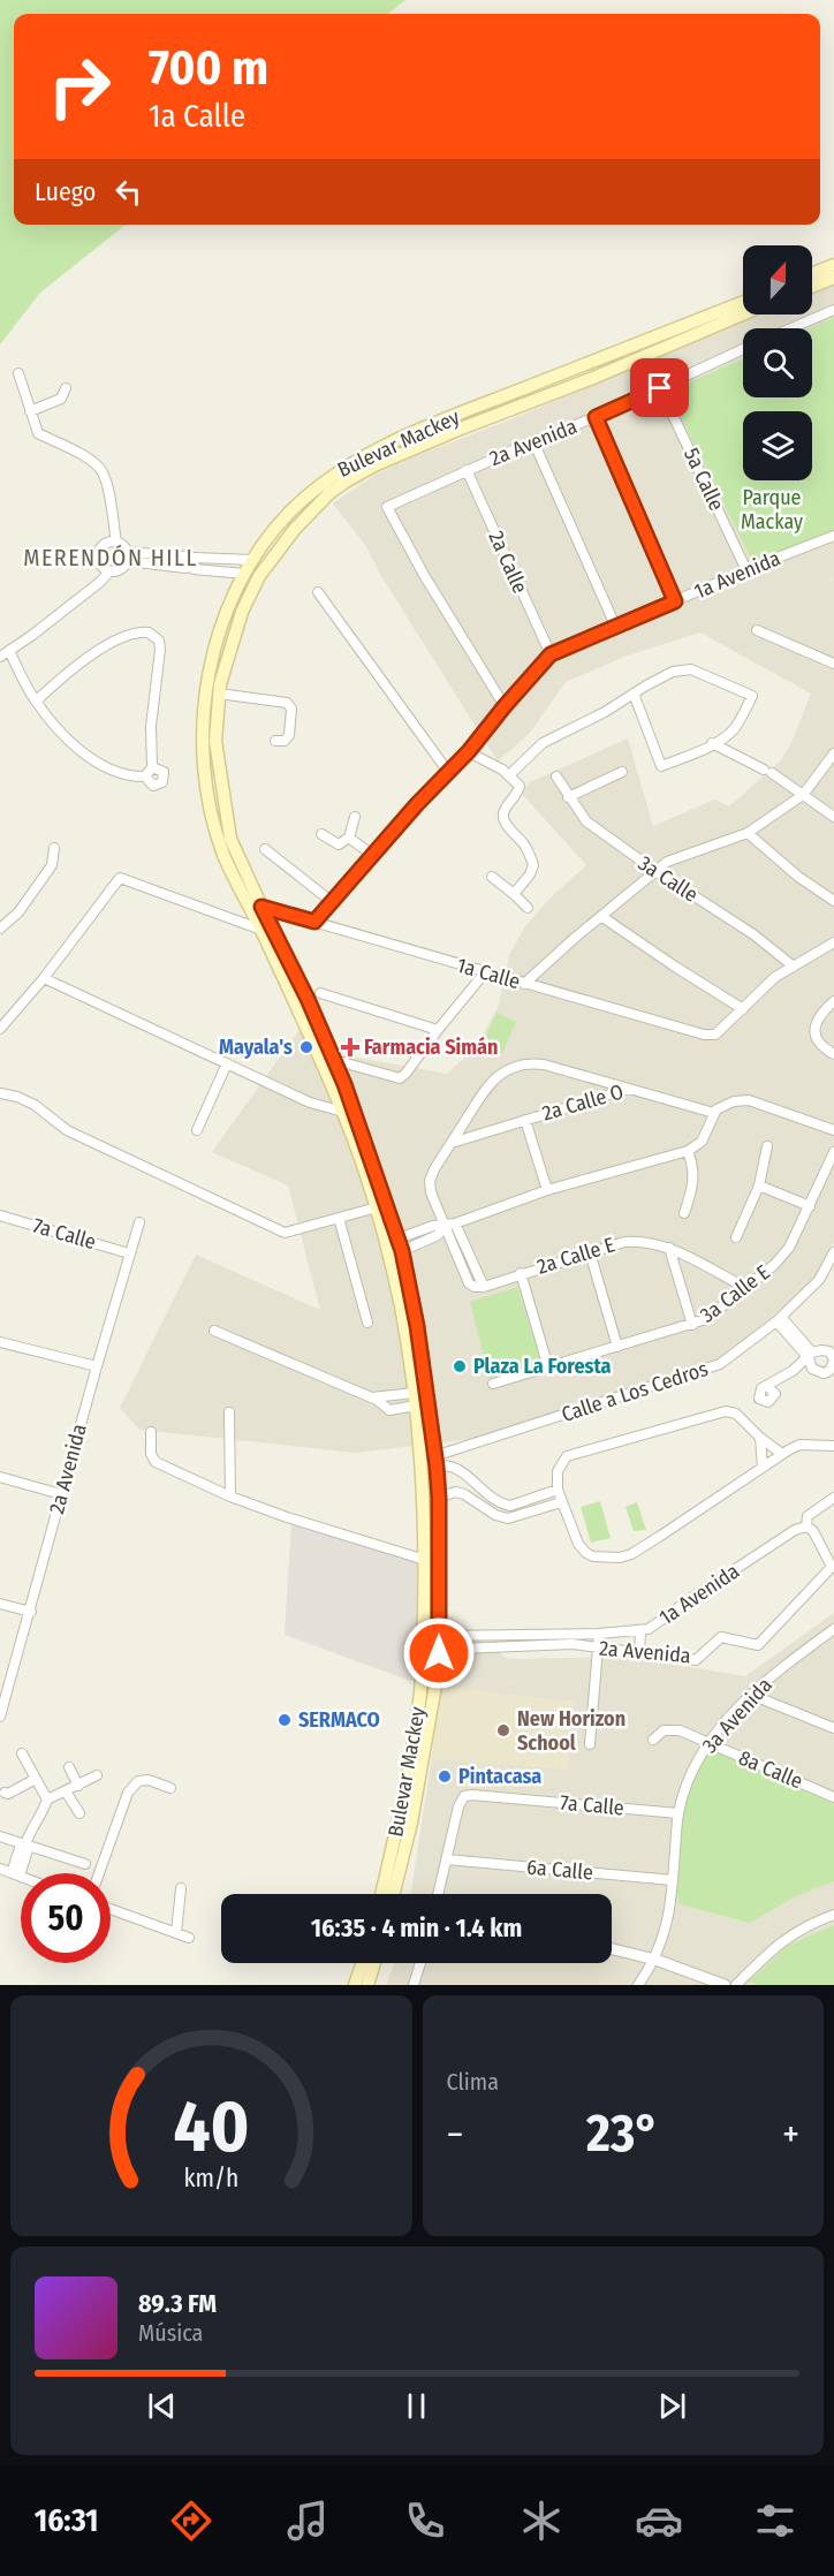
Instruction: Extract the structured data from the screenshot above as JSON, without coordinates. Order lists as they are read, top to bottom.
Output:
{
  "streets": {
    "main road": ["Bulevar Mackey"],
    "street": [
      "2a Avenida",
      "5a Calle",
      "2a Calle",
      "1a Avenida",
      "3a Calle",
      "1a Calle",
      "2a Calle O",
      "7a Calle",
      "2a Calle E",
      "3a Calle E",
      "Calle a Los Cedros",
      "3a Avenida",
      "8a Calle",
      "6a Calle"
    ]
  },
  "crossings": [
    ["2a Avenida", "Bulevar Mackey"],
    ["2a Avenida", "5a Calle"],
    ["2a Avenida", "2a Calle"],
    ["2a Avenida", "1a Avenida"],
    ["2a Avenida", "7a Calle"],
    ["Bulevar Mackey", "1a Avenida"],
    ["Bulevar Mackey", "1a Calle"],
    ["Bulevar Mackey", "Calle a Los Cedros"],
    ["5a Calle", "1a Avenida"],
    ["2a Calle", "1a Avenida"],
    ["1a Avenida", "1a Calle"],
    ["7a Calle", "3a Avenida"],
    ["7a Calle", "6a Calle"],
    ["2a Calle E", "3a Calle E"],
    ["3a Avenida", "8a Calle"],
    ["3a Avenida", "6a Calle"]
  ],
  "districts": ["MERENDÓN HILL"],
  "parks": ["Parque Mackay"],
  "places": {
    "other": [
      "Mayala's",
      "Plaza La Foresta",
      "SERMACO",
      "New Horizon School",
      "Pintacasa"
    ],
    "health": ["Farmacia Simán"]
  },
  "north": "top",
  "page": {
    "turn": ["700 m", "1a Calle"],
    "then": "Luego",
    "limit": "50",
    "trip": "16:35 · 4 min · 1.4 km",
    "tile": "Clima",
    "heat": ["−", "23°", "+"],
    "song": ["89.3 FM", "Música"],
    "tabs": "16:31",
    "gauge": ["40", "km/h"]
  }
}
